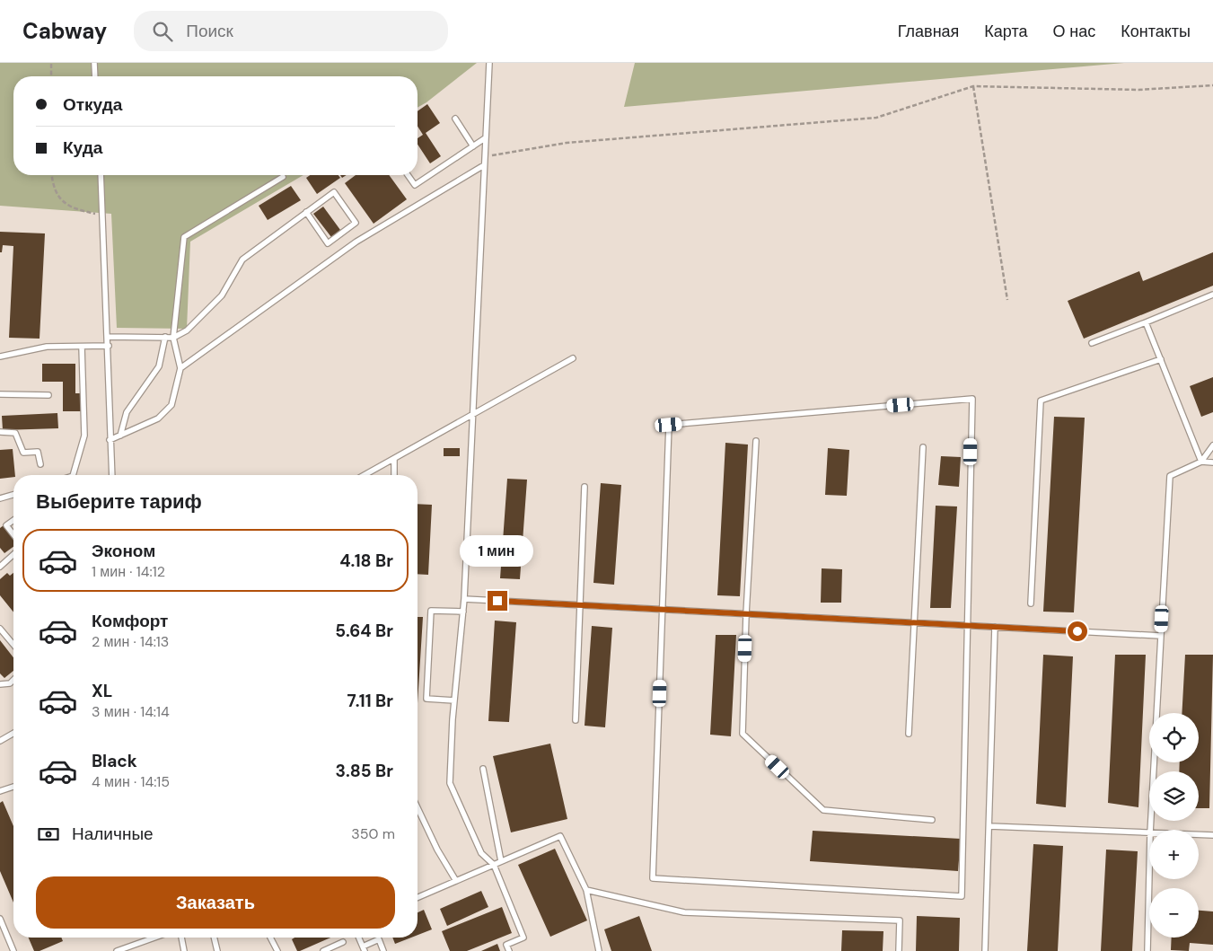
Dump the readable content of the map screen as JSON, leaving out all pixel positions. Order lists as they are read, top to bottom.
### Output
{
  "page": {
    "header": "Cabway",
    "search": "Поиск",
    "nav": [
      "Главная",
      "Карта",
      "О нас",
      "Контакты"
    ],
    "banner": ["Откуда", "Куда"],
    "heading": "Выберите тариф",
    "list": [
      {
        "name": "Эконом",
        "note": "1 мин · 14:12",
        "value": "4.18 Br"
      },
      {
        "name": "Комфорт",
        "note": "2 мин · 14:13",
        "value": "5.64 Br"
      },
      {
        "name": "XL",
        "note": "3 мин · 14:14",
        "value": "7.11 Br"
      },
      {
        "name": "Black",
        "note": "4 мин · 14:15",
        "value": "3.85 Br"
      }
    ],
    "bubble": "1 мин",
    "map_buttons": ["+", "−"],
    "pay": ["Наличные", "350 m"],
    "buttons": "Заказать"
  }
}
